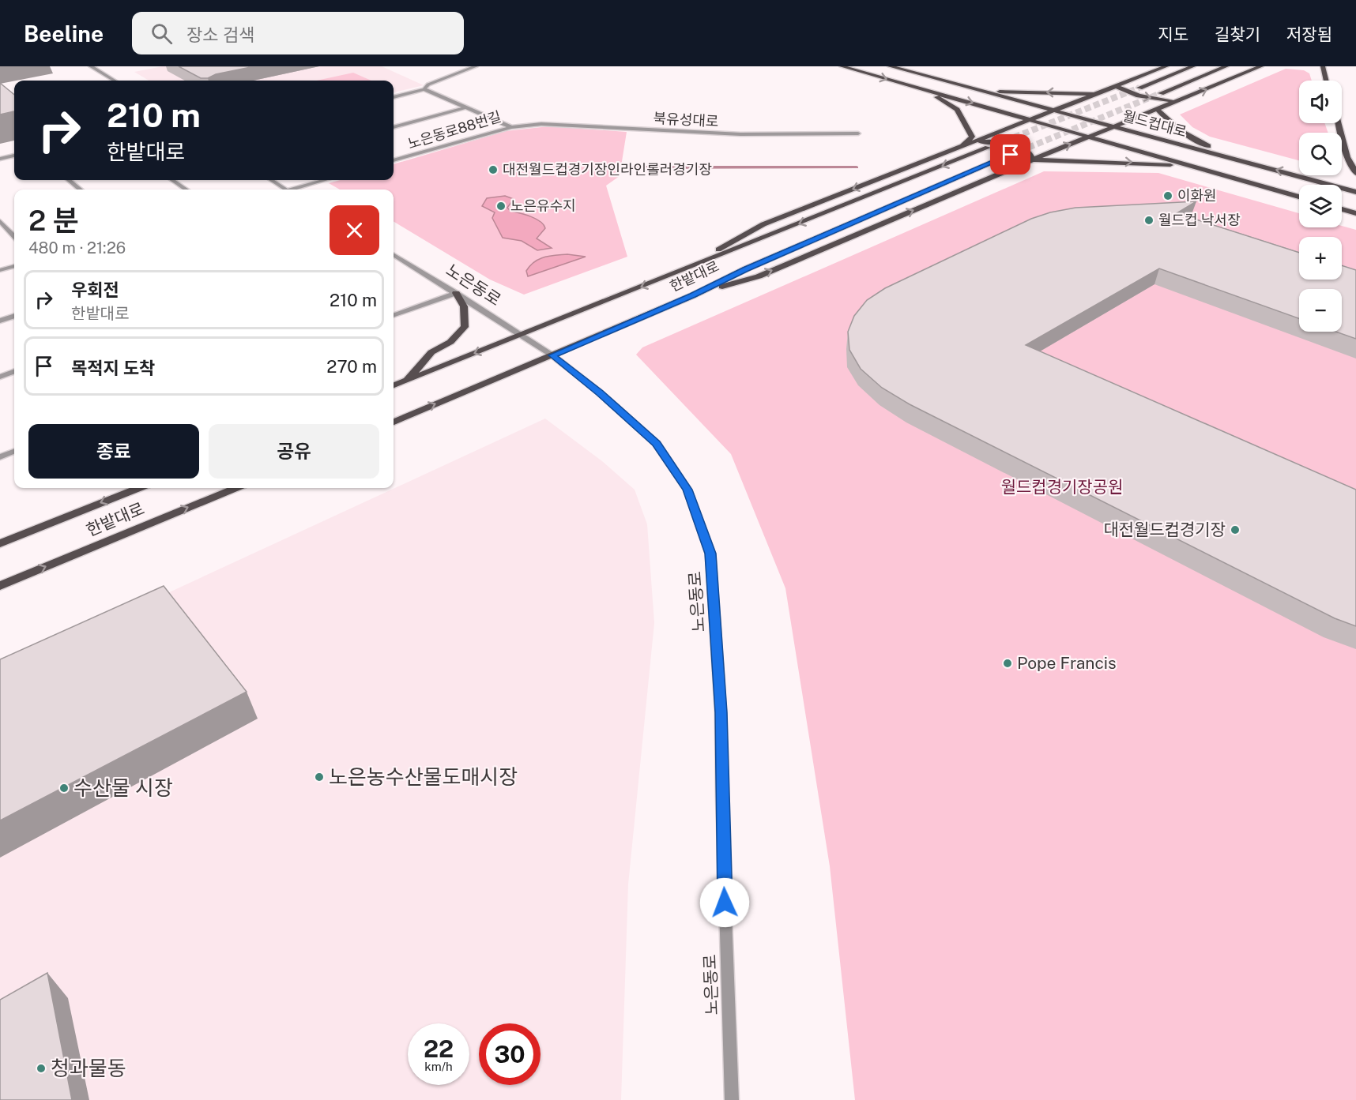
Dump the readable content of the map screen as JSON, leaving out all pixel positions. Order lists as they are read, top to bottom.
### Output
{
  "streets": {
    "main road": ["월드컵대로", "한밭대로"],
    "street": ["북유성대로", "노은동로88번길", "노은동로"]
  },
  "crossings": [
    ["북유성대로", "노은동로88번길"],
    ["한밭대로", "노은동로"]
  ],
  "parks": ["월드컵경기장공원"],
  "places": [
    "대전월드컵경기장인라인롤러경기장",
    "이화원",
    "노은유수지",
    "월드컵 낙서장",
    "대전월드컵경기장",
    "Pope Francis",
    "노은농수산물도매시장",
    "수산물 시장",
    "청과물동"
  ],
  "page": {
    "header": "Beeline",
    "search": "장소 검색",
    "nav": ["지도", "길찾기", "저장됨"],
    "map_buttons": ["+", "−"],
    "turn": ["210 m", "한밭대로"],
    "heading": ["2 분", "480 m · 21:26"],
    "list": [
      {
        "name": "우회전",
        "note": "한밭대로",
        "value": "210 m"
      },
      {
        "name": "목적지 도착",
        "value": "270 m"
      }
    ],
    "buttons": ["종료", "공유"],
    "speed": "22 km/h",
    "limit": "30"
  }
}
